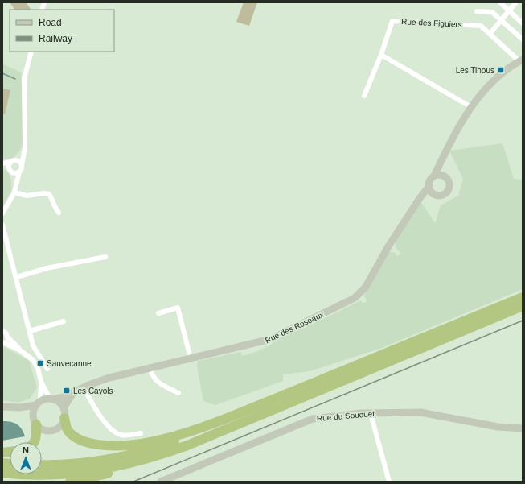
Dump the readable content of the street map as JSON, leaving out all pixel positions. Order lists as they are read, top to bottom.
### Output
{
  "streets": {
    "main road": ["Rue des Roseaux", "Rue du Souquet"],
    "street": ["Rue des Figuiers"]
  },
  "places": {
    "transit": ["Les Tihous", "Sauvecanne", "Les Cayols"]
  },
  "legend": ["Road", "Railway"],
  "north": "top"
}
